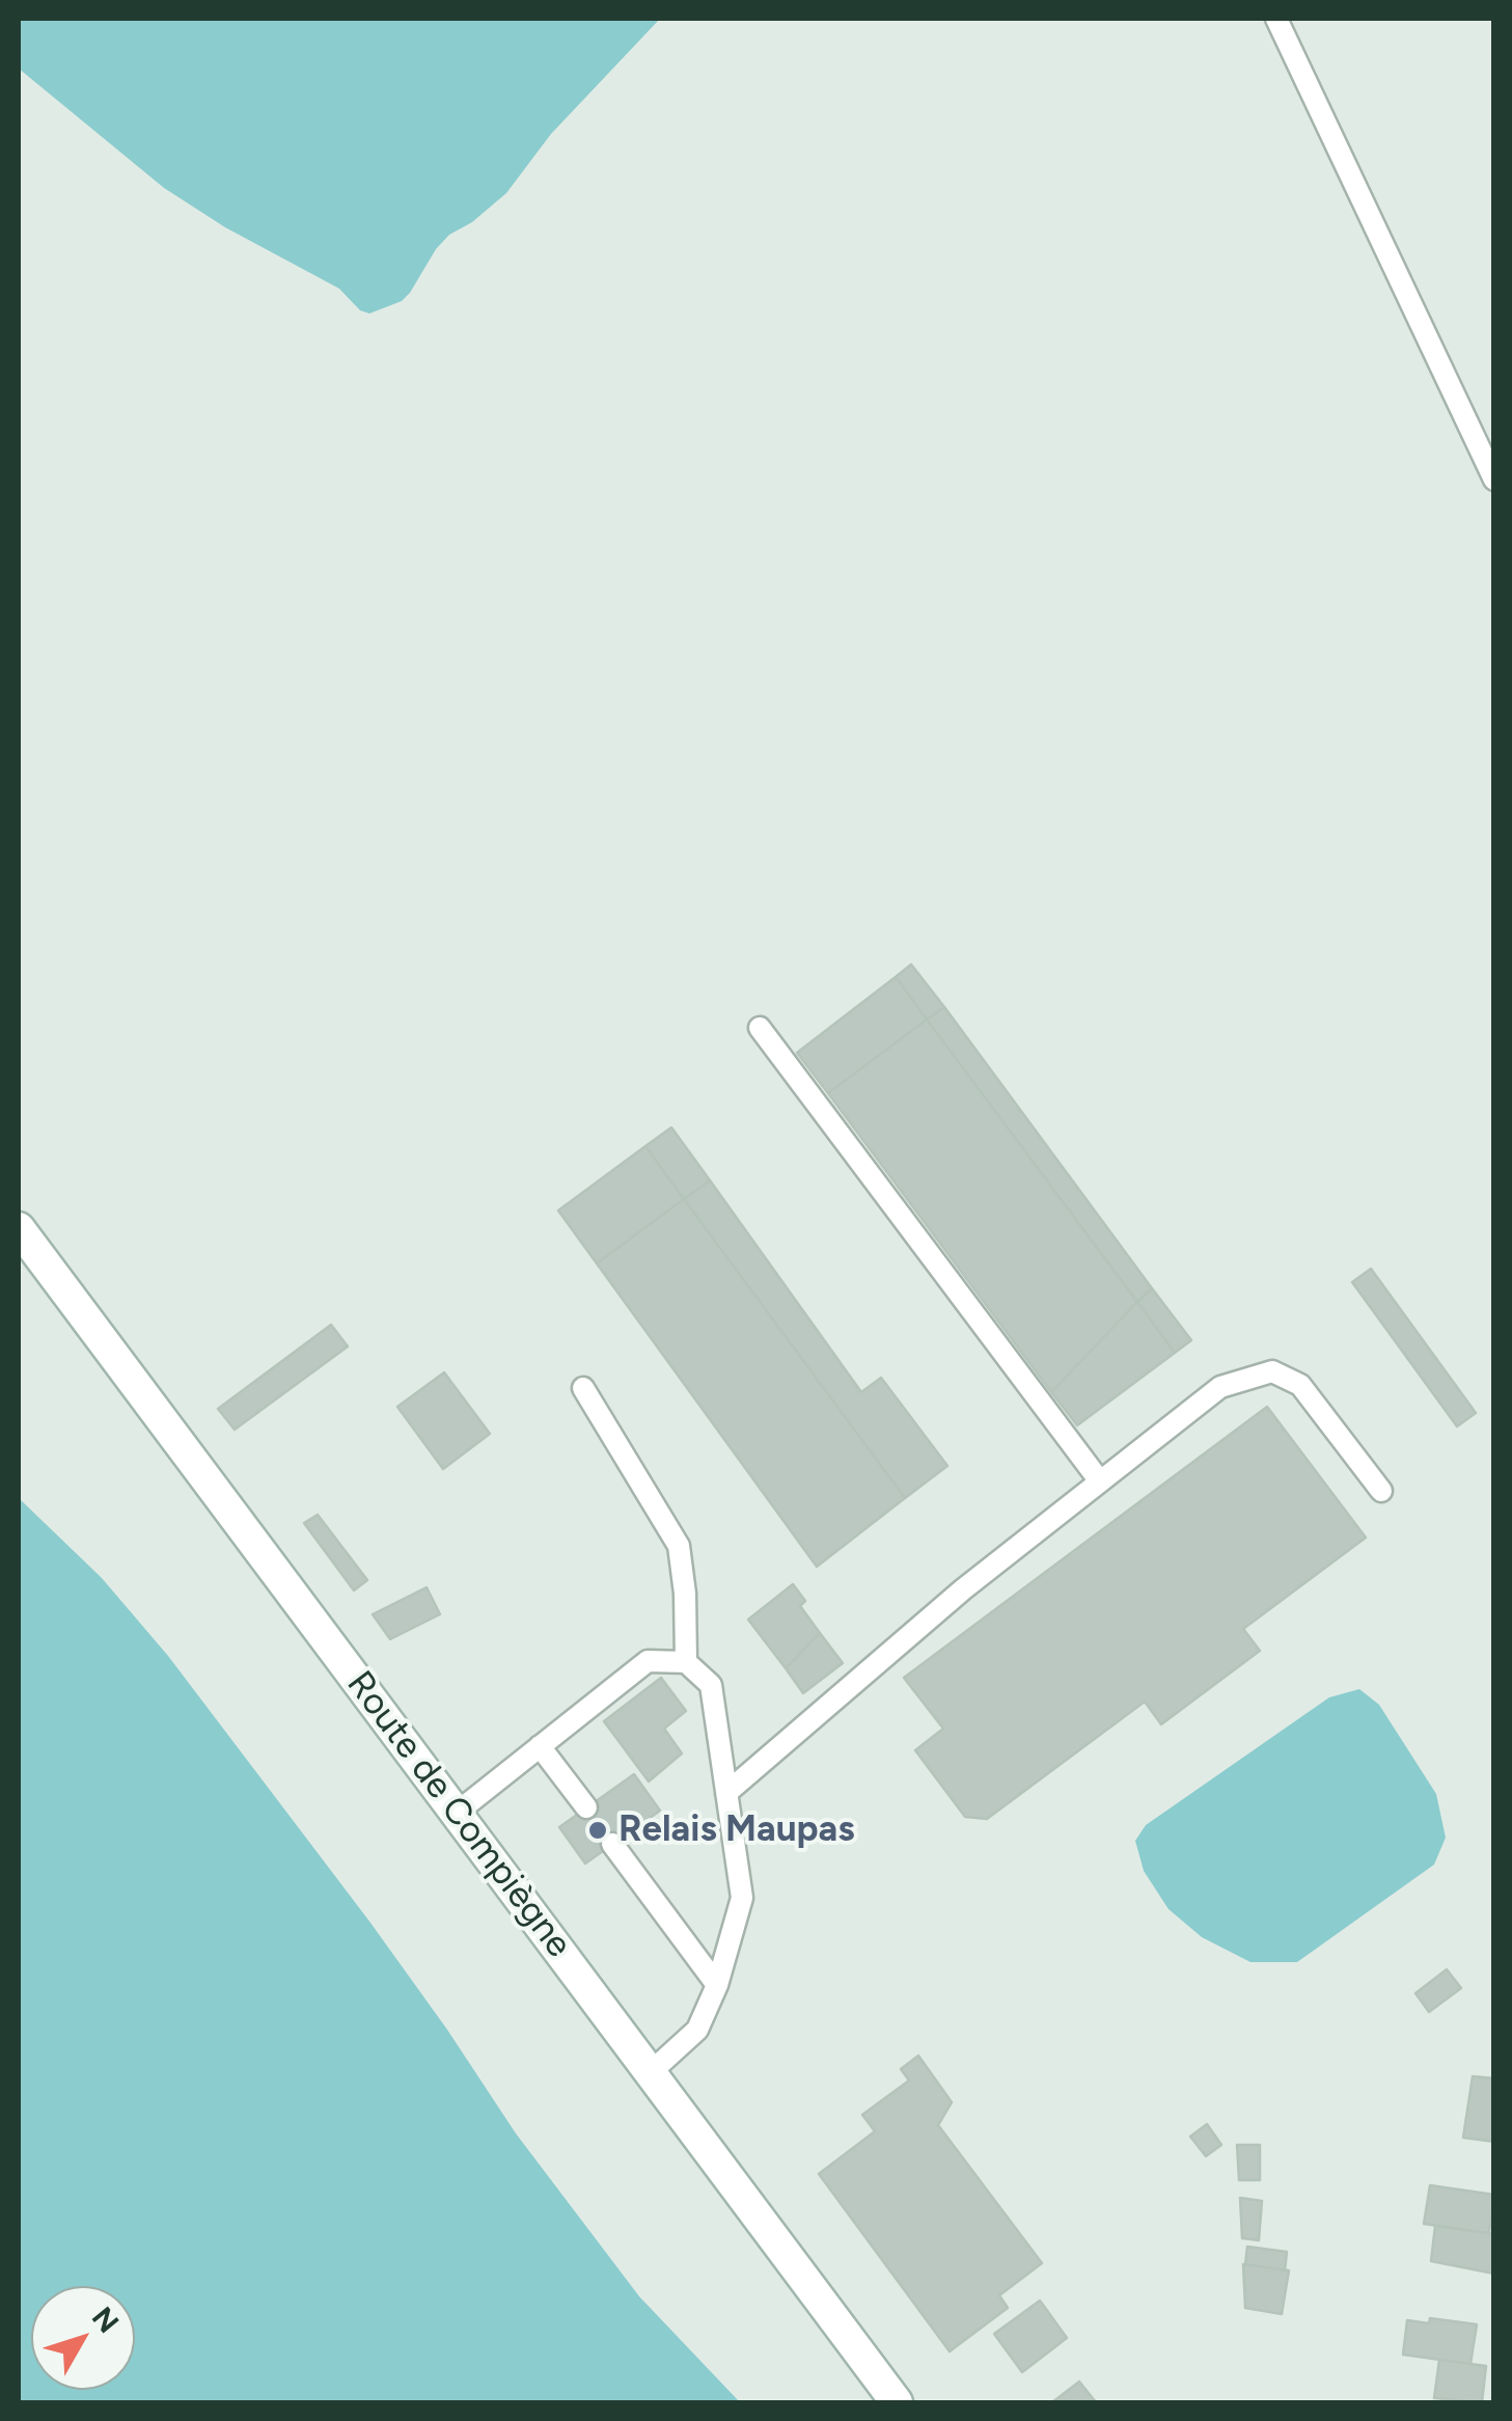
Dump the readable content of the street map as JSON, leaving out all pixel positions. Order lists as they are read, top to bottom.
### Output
{
  "streets": {
    "main road": ["Route de Compiègne"]
  },
  "places": ["Relais Maupas"],
  "north": "top right"
}
